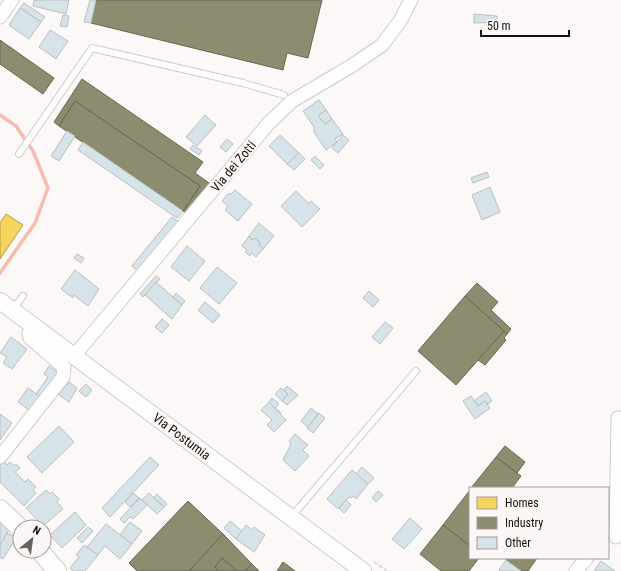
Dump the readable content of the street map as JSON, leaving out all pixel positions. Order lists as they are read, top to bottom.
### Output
{
  "streets": {
    "street": ["Via dei Zotti", "Via Postumia"]
  },
  "crossings": [
    ["Via dei Zotti", "Via Postumia"]
  ],
  "legend": ["Homes", "Industry", "Other"],
  "scale_bar": "50 m",
  "north": "top right"
}
